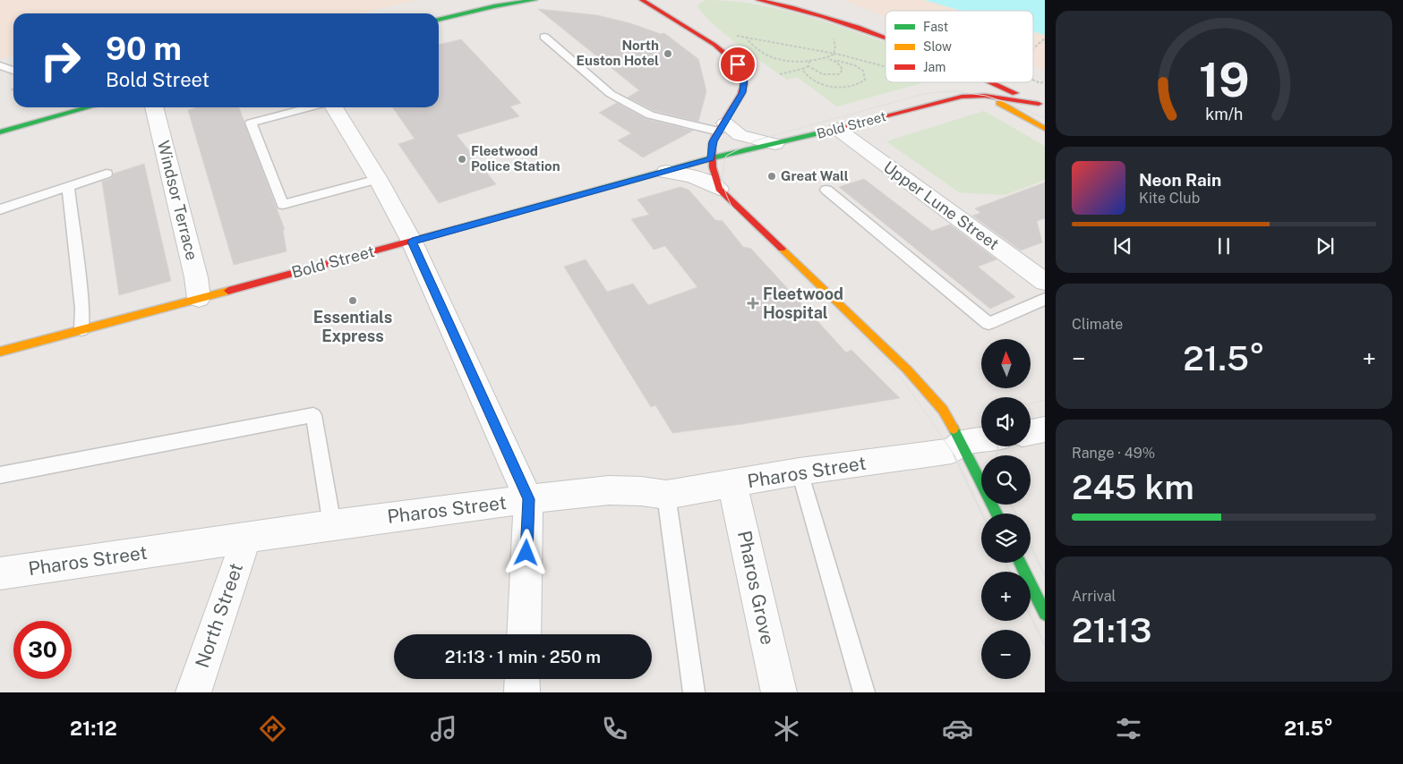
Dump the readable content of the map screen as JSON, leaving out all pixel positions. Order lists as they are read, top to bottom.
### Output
{
  "streets": {
    "street": [
      "Bold Street",
      "Windsor Terrace",
      "Upper Lune Street",
      "Pharos Street",
      "Pharos Grove",
      "North Street"
    ]
  },
  "crossings": [
    ["Bold Street", "Windsor Terrace"],
    ["Bold Street", "Upper Lune Street"],
    ["Pharos Street", "Pharos Grove"],
    ["Pharos Street", "North Street"]
  ],
  "places": {
    "other": [
      "North Euston Hotel",
      "Fleetwood Police Station",
      "Great Wall",
      "Essentials Express"
    ],
    "health": ["Fleetwood Hospital"]
  },
  "legend": ["Fast", "Slow", "Jam"],
  "north": "top",
  "page": {
    "turn": ["90 m", "Bold Street"],
    "song": ["Neon Rain", "Kite Club"],
    "tile": [
      "Climate",
      ["Range · 49%", "245 km"],
      ["Arrival", "21:13"]
    ],
    "map_buttons": ["+", "−"],
    "heat": ["−", "21.5°", "+"],
    "limit": "30",
    "trip": "21:13 · 1 min · 250 m",
    "tabs": ["21:12", "21.5°"],
    "gauge": ["19", "km/h"]
  }
}
